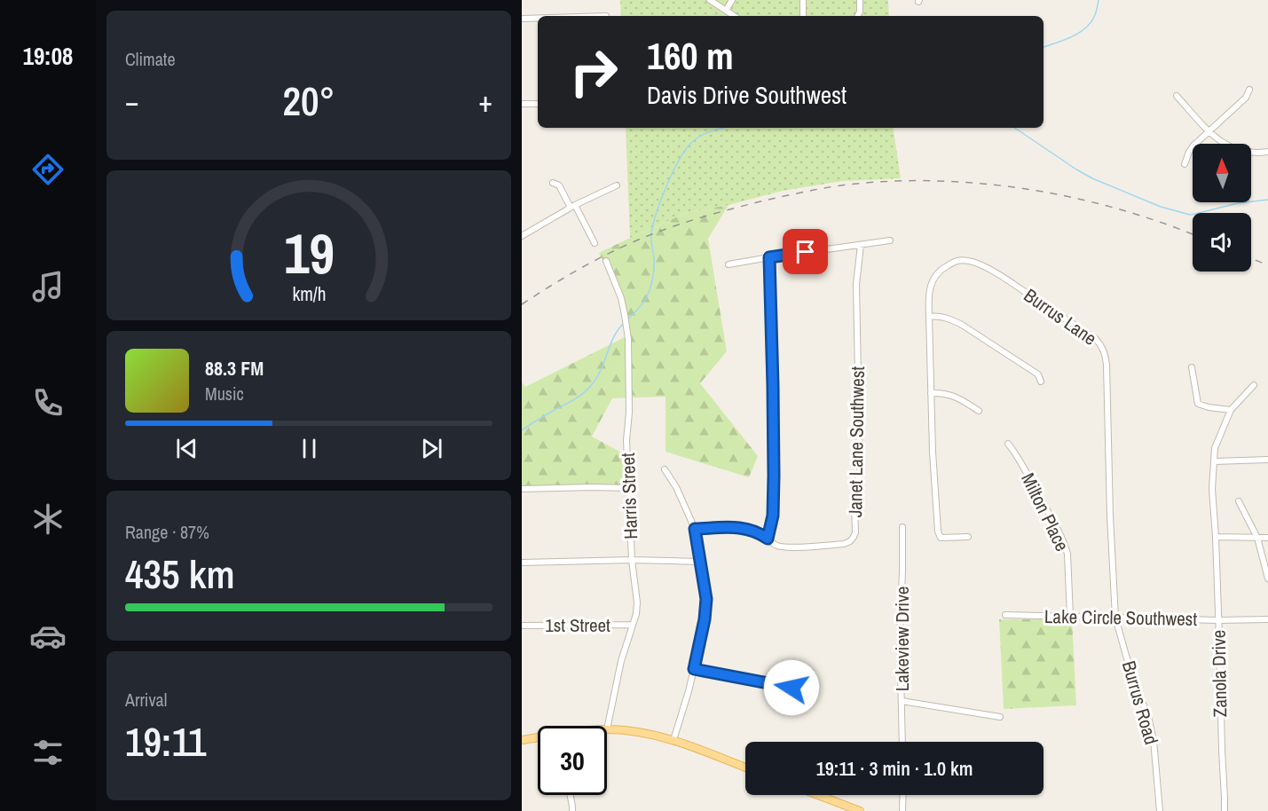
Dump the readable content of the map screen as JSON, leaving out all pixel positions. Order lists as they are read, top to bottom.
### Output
{
  "streets": {
    "street": [
      "Burrus Lane",
      "Janet Lane Southwest",
      "Harris Street",
      "Milton Place",
      "Lake Circle Southwest",
      "1st Street",
      "Lakeview Drive",
      "Zanola Drive",
      "Burrus Road"
    ]
  },
  "crossings": [
    ["Burrus Lane", "Lake Circle Southwest"],
    ["Burrus Lane", "Burrus Road"],
    ["Harris Street", "1st Street"],
    ["Milton Place", "Lake Circle Southwest"],
    ["Lake Circle Southwest", "Zanola Drive"],
    ["Lake Circle Southwest", "Burrus Road"]
  ],
  "north": "top",
  "page": {
    "tabs": "19:08",
    "tile": [
      "Climate",
      ["Range · 87%", "435 km"],
      ["Arrival", "19:11"]
    ],
    "turn": ["160 m", "Davis Drive Southwest"],
    "heat": ["−", "20°", "+"],
    "song": ["88.3 FM", "Music"],
    "limit": "30",
    "trip": "19:11 · 3 min · 1.0 km",
    "gauge": ["19", "km/h"]
  }
}
